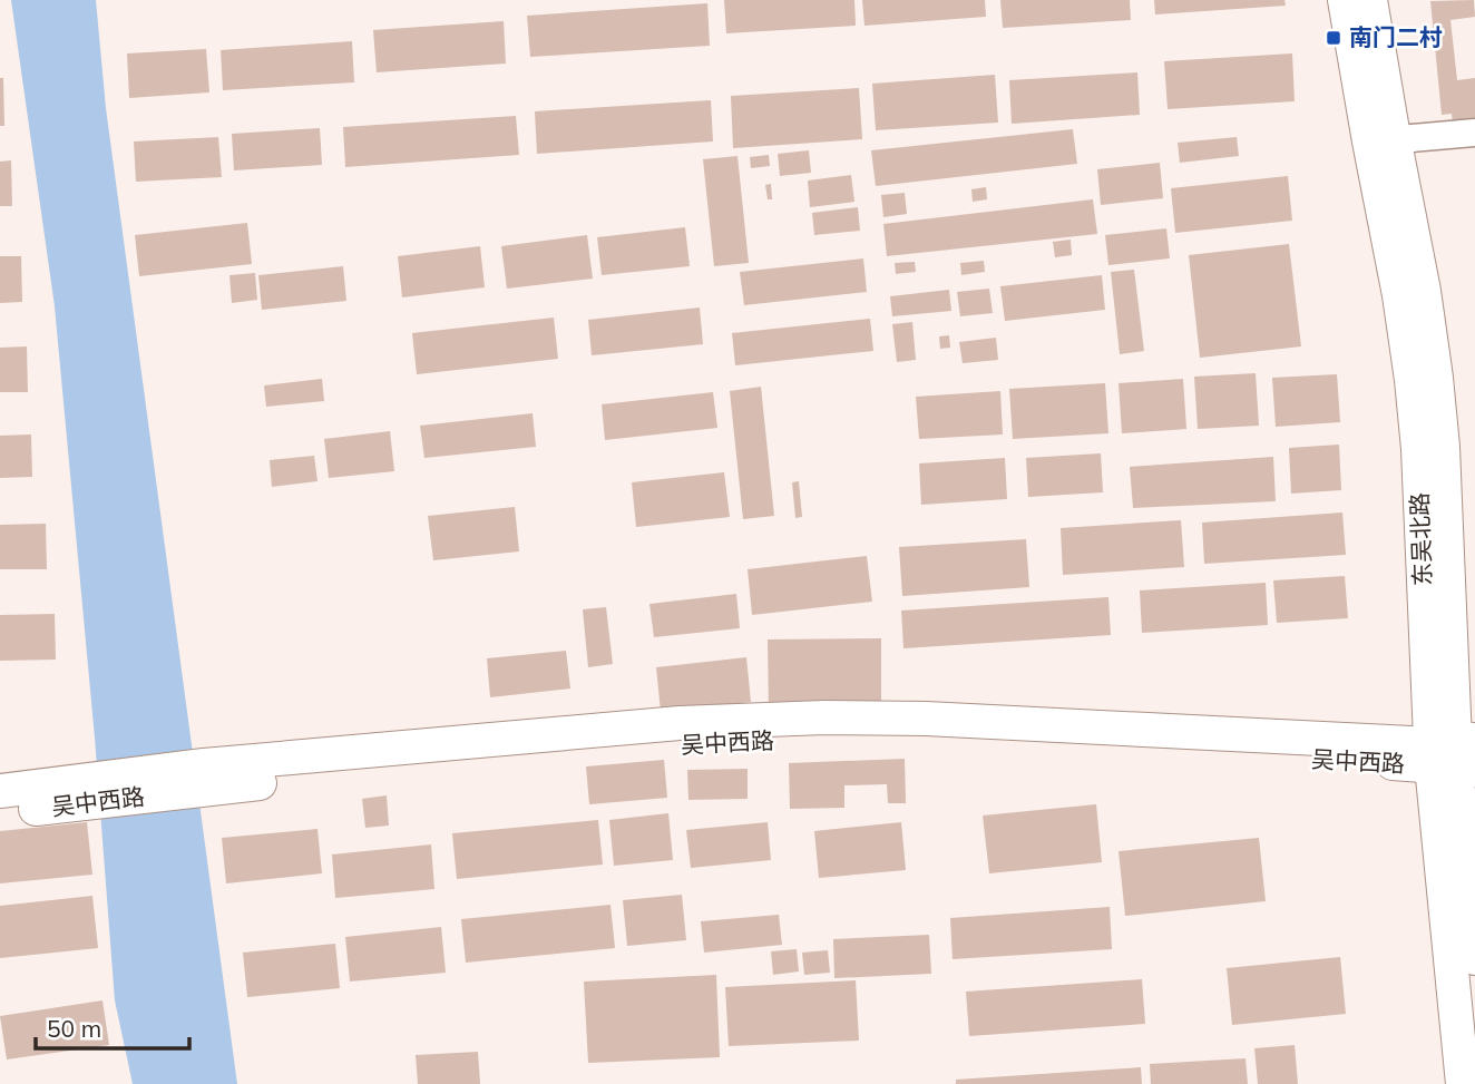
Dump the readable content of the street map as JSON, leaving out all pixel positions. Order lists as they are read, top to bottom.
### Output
{
  "streets": {
    "main road": ["东吴北路", "吴中西路"]
  },
  "crossings": [
    ["东吴北路", "吴中西路"]
  ],
  "places": {
    "transit": ["南门二村"]
  },
  "scale_bar": "50 m"
}
